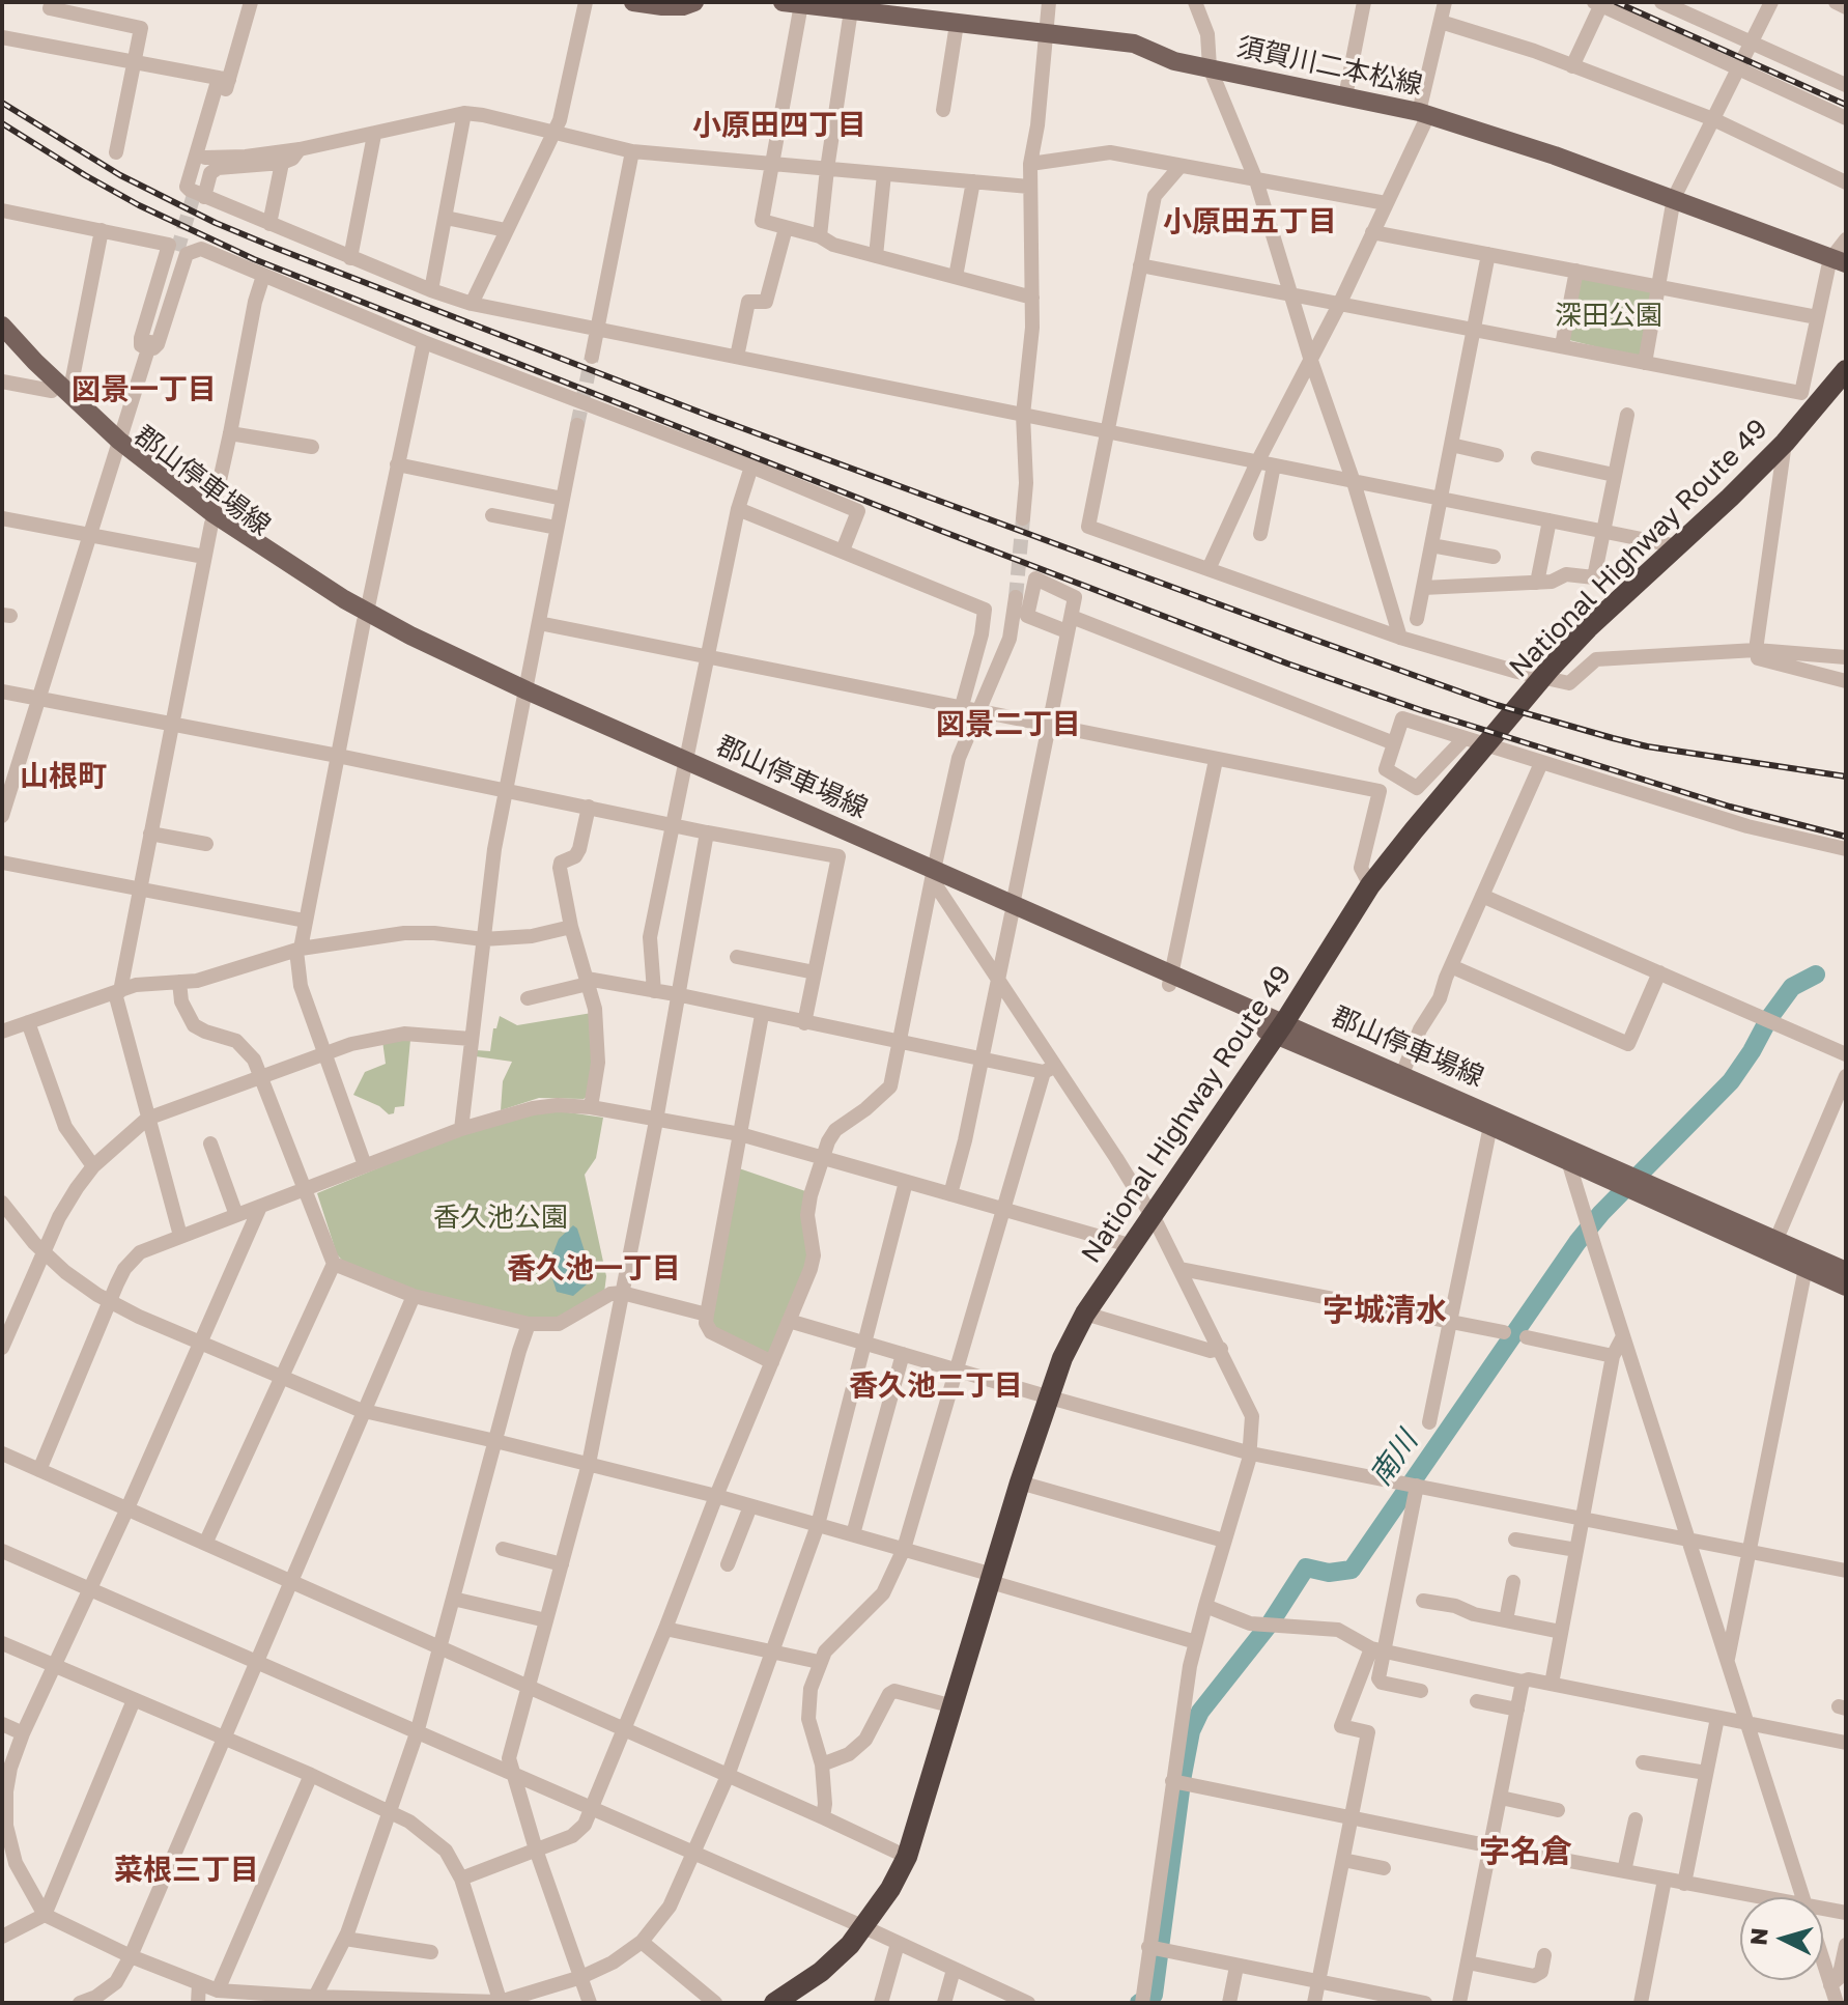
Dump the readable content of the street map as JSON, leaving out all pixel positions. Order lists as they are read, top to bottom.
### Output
{
  "streets": {
    "highway": ["National Highway Route 49"],
    "main road": ["須賀川二本松線", "郡山停車場線"]
  },
  "crossings": [
    ["郡山停車場線", "National Highway Route 49"]
  ],
  "districts": [
    "小原田四丁目",
    "小原田五丁目",
    "図景一丁目",
    "図景二丁目",
    "山根町",
    "香久池一丁目",
    "字城清水",
    "香久池二丁目",
    "字名倉",
    "菜根三丁目"
  ],
  "water": ["南川"],
  "parks": ["深田公園", "香久池公園"],
  "north": "left"
}
